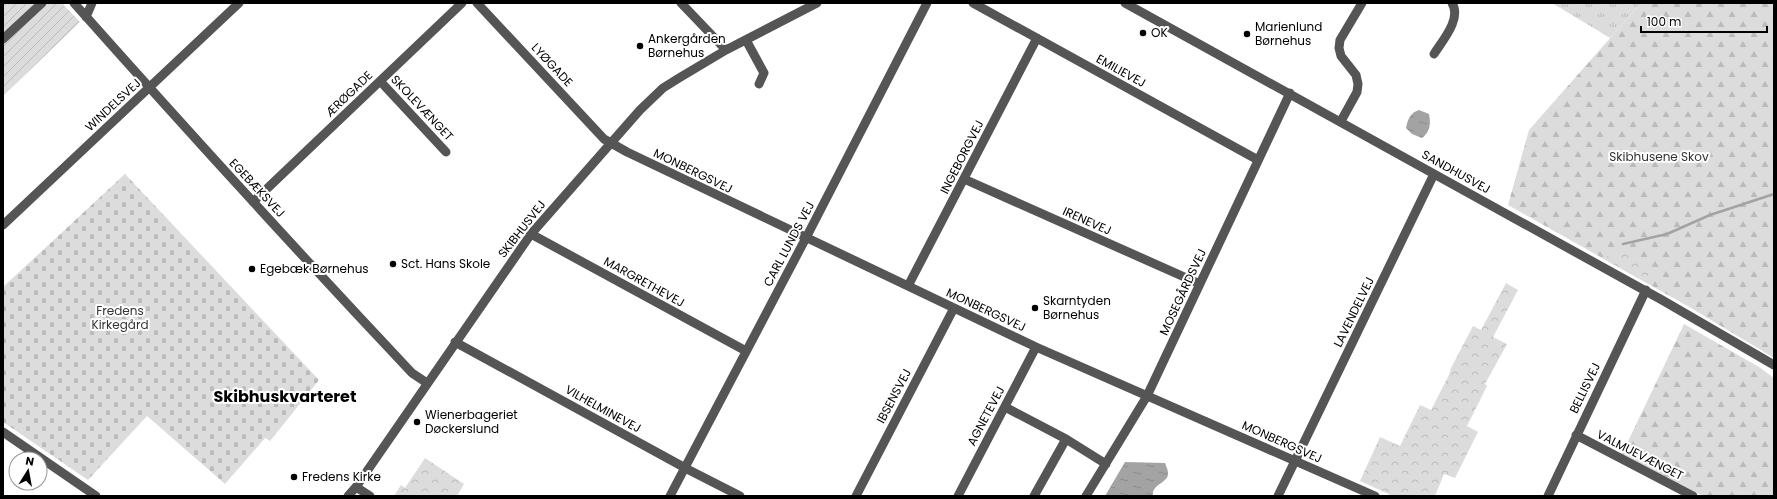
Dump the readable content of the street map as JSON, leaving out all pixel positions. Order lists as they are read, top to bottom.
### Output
{
  "streets": {
    "street": [
      "LYØGADE",
      "EMILIEVEJ",
      "ÆRØGADE",
      "WINDELSVEJ",
      "SKOLEVÆNGET",
      "INGEBORGVEJ",
      "MONBERGSVEJ",
      "SANDHUSVEJ",
      "EGEBÆKSVEJ",
      "IRENEVEJ",
      "SKIBHUSVEJ",
      "CARL LUNDS VEJ",
      "MARGRETHEVEJ",
      "MOSEGÅRDSVEJ",
      "LAVENDELVEJ",
      "BELLISVEJ",
      "IBSENSVEJ",
      "VILHELMINEVEJ",
      "AGNETEVEJ",
      "VALMUEVÆNGET"
    ]
  },
  "crossings": [
    ["LYØGADE", "MONBERGSVEJ"],
    ["LYØGADE", "SKIBHUSVEJ"],
    ["EMILIEVEJ", "INGEBORGVEJ"],
    ["EMILIEVEJ", "MOSEGÅRDSVEJ"],
    ["ÆRØGADE", "SKOLEVÆNGET"],
    ["ÆRØGADE", "EGEBÆKSVEJ"],
    ["WINDELSVEJ", "EGEBÆKSVEJ"],
    ["INGEBORGVEJ", "MONBERGSVEJ"],
    ["INGEBORGVEJ", "IRENEVEJ"],
    ["MONBERGSVEJ", "SKIBHUSVEJ"],
    ["MONBERGSVEJ", "CARL LUNDS VEJ"],
    ["MONBERGSVEJ", "MOSEGÅRDSVEJ"],
    ["MONBERGSVEJ", "LAVENDELVEJ"],
    ["MONBERGSVEJ", "IBSENSVEJ"],
    ["MONBERGSVEJ", "AGNETEVEJ"],
    ["SANDHUSVEJ", "MOSEGÅRDSVEJ"],
    ["SANDHUSVEJ", "LAVENDELVEJ"],
    ["SANDHUSVEJ", "BELLISVEJ"],
    ["EGEBÆKSVEJ", "SKIBHUSVEJ"],
    ["IRENEVEJ", "MOSEGÅRDSVEJ"],
    ["SKIBHUSVEJ", "MARGRETHEVEJ"],
    ["SKIBHUSVEJ", "VILHELMINEVEJ"],
    ["CARL LUNDS VEJ", "MARGRETHEVEJ"],
    ["CARL LUNDS VEJ", "VILHELMINEVEJ"],
    ["BELLISVEJ", "VALMUEVÆNGET"]
  ],
  "districts": ["Skibhuskvarteret"],
  "parks": ["Skibhusene Skov", "Fredens Kirkegård"],
  "places": [
    "OK",
    "Marienlund Børnehus",
    "Ankergården Børnehus",
    "Sct. Hans Skole",
    "Egebæk Børnehus",
    "Skarntyden Børnehus",
    "Wienerbageriet Døckerslund",
    "Fredens Kirke"
  ],
  "scale_bar": "100 m",
  "north": "top"
}
